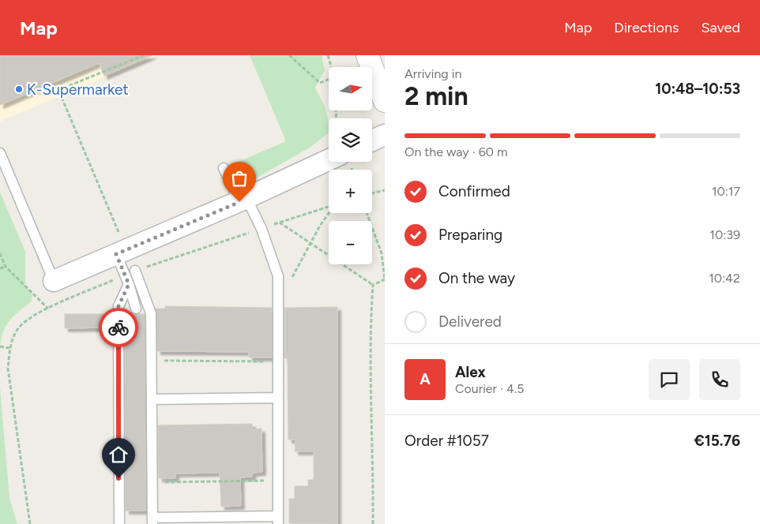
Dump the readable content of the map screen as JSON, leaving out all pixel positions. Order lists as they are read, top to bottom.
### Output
{
  "places": ["K-Supermarket"],
  "north": "right",
  "page": {
    "header": "Map",
    "nav": ["Map", "Directions", "Saved"],
    "heading": ["2 min", "Arriving in", "10:48–10:53"],
    "panel": [
      "Alex",
      "Courier · 4.5",
      "Order #1057",
      "€15.76"
    ],
    "map_buttons": ["+", "−"],
    "bar": "On the way · 60 m",
    "list": [
      ["Confirmed", "10:17"],
      ["Preparing", "10:39"],
      ["On the way", "10:42"],
      "Delivered"
    ],
    "round": "A"
  }
}
